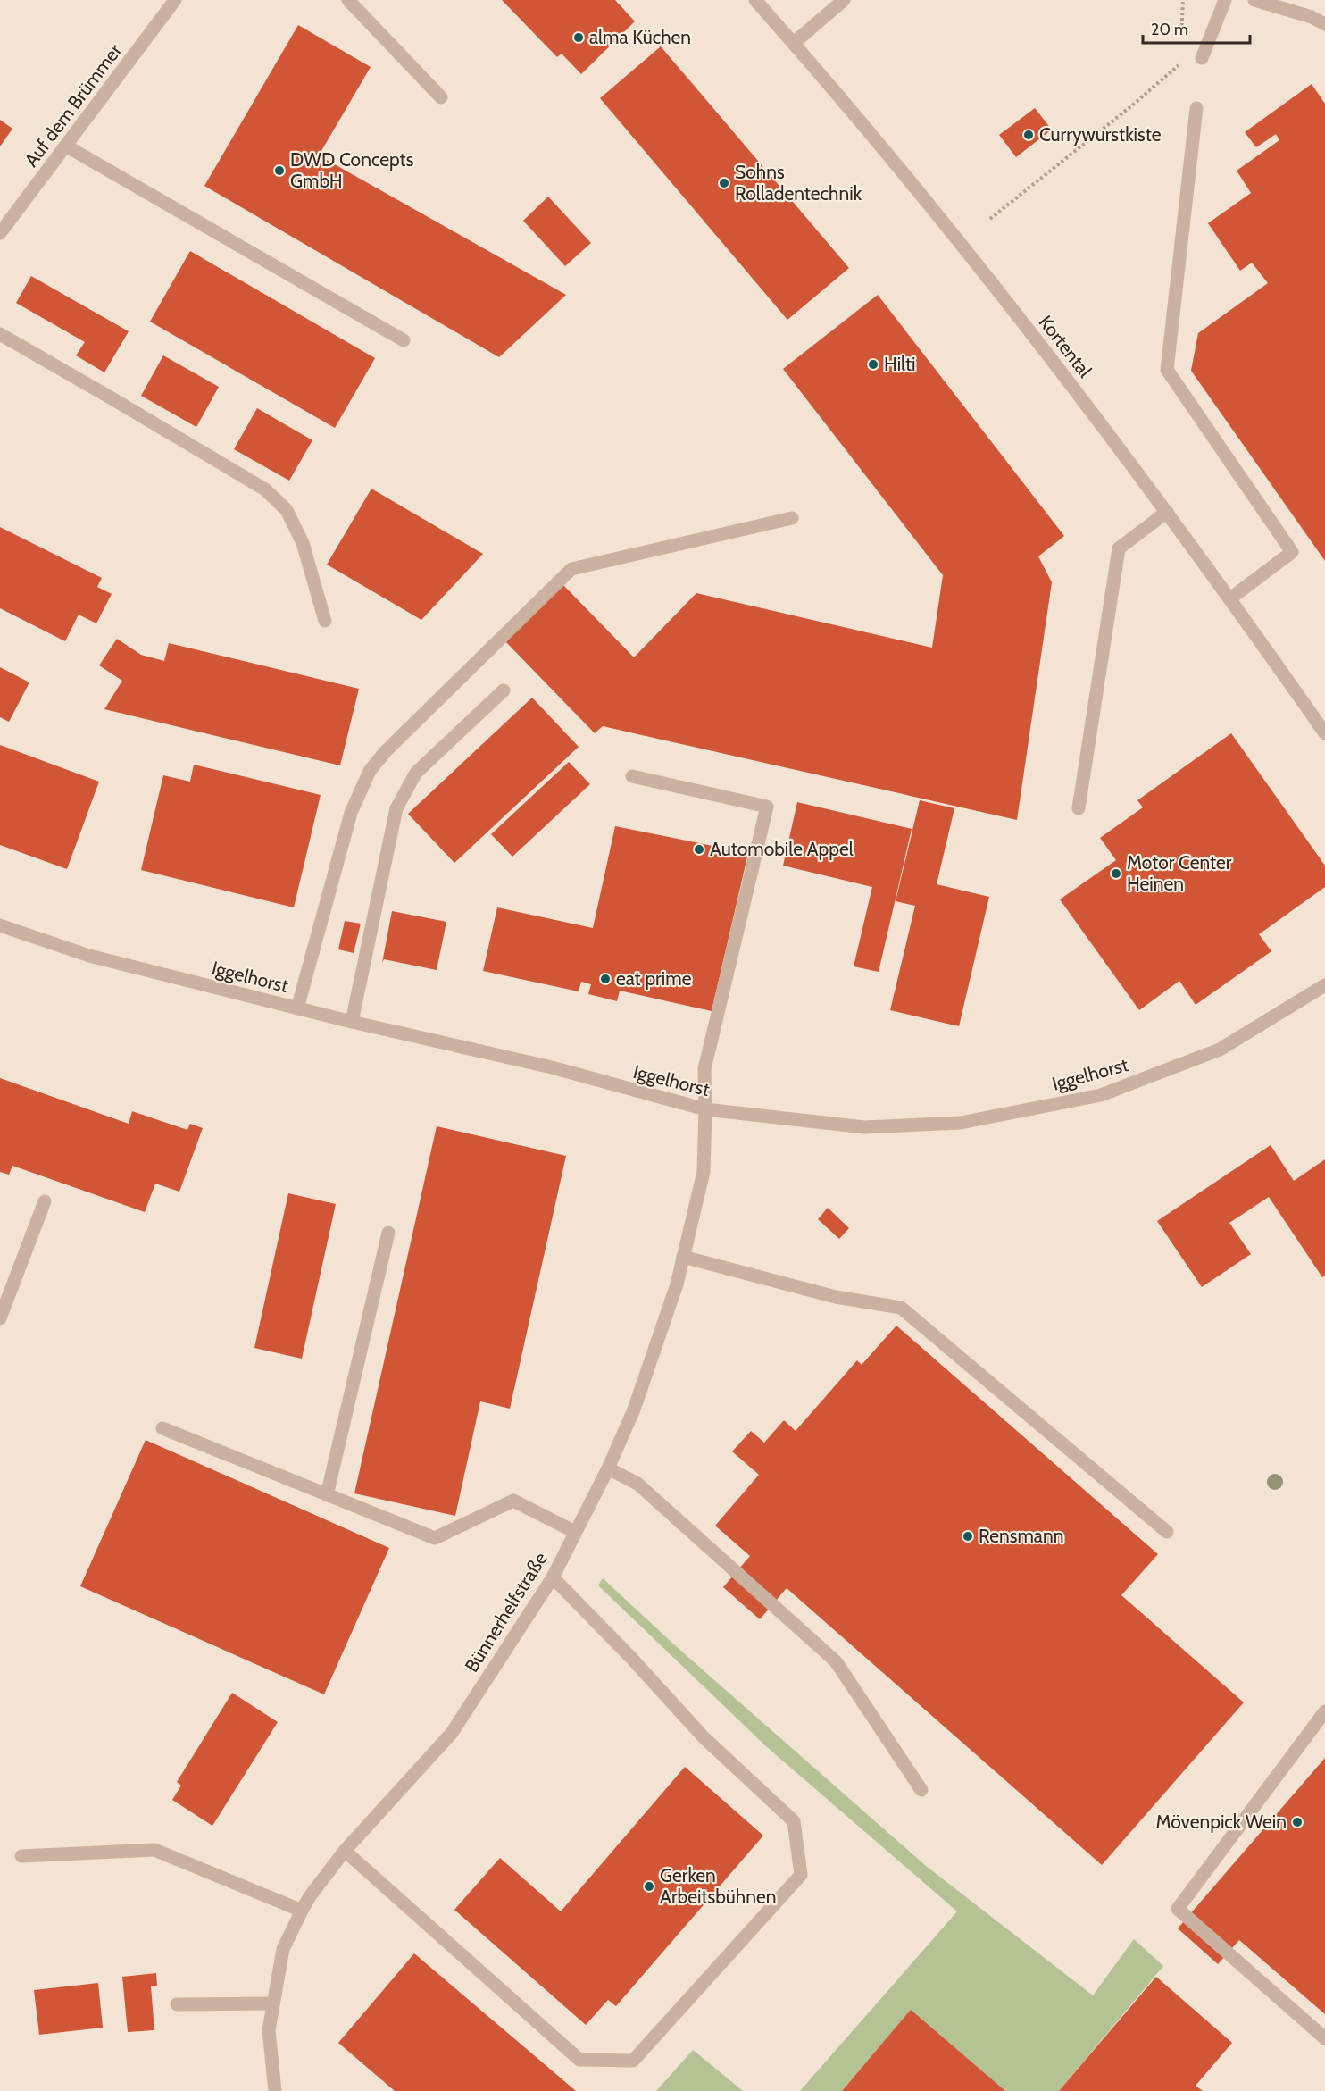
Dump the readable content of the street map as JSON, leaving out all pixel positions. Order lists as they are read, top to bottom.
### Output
{
  "streets": {
    "street": [
      "Auf dem Brümmer",
      "Kortental",
      "Iggelhorst",
      "Bünnerhelfstraße"
    ]
  },
  "crossings": [
    ["Iggelhorst", "Bünnerhelfstraße"]
  ],
  "places": [
    "alma Küchen",
    "Currywurstkiste",
    "DWD Concepts GmbH",
    "Sohns Rolladentechnik",
    "Hilti",
    "Automobile Appel",
    "Motor Center Heinen",
    "eat prime",
    "Rensmann",
    "Mövenpick Wein",
    "Gerken Arbeitsbühnen"
  ],
  "scale_bar": "20 m"
}
